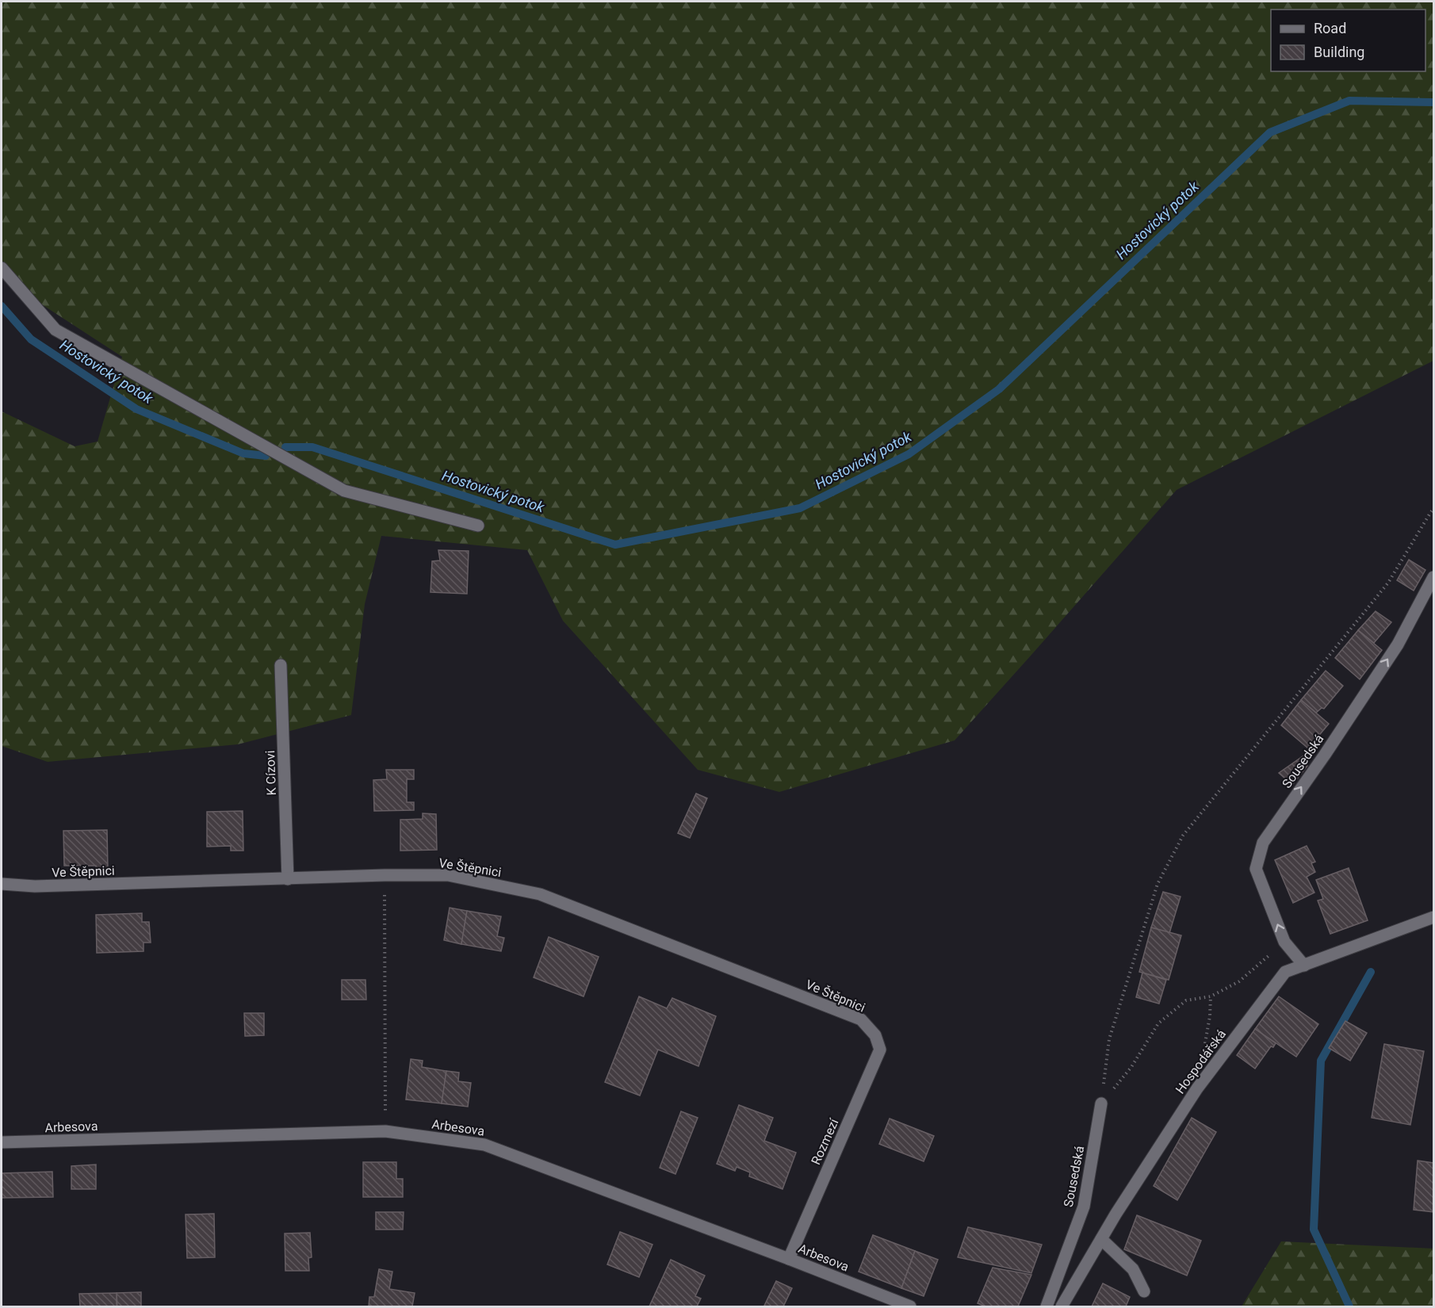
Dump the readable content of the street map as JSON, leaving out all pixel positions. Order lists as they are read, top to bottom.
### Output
{
  "streets": {
    "street": [
      "Sousedská",
      "K Cízovi",
      "Ve Štěpnici",
      "Hospodářská",
      "Arbesova",
      "Rozmezí"
    ]
  },
  "crossings": [
    ["Sousedská", "Hospodářská"],
    ["K Cízovi", "Ve Štěpnici"],
    ["Ve Štěpnici", "Rozmezí"],
    ["Arbesova", "Rozmezí"]
  ],
  "one_way": ["Sousedská"],
  "water": ["Hostovický potok"],
  "legend": ["Road", "Building"]
}
